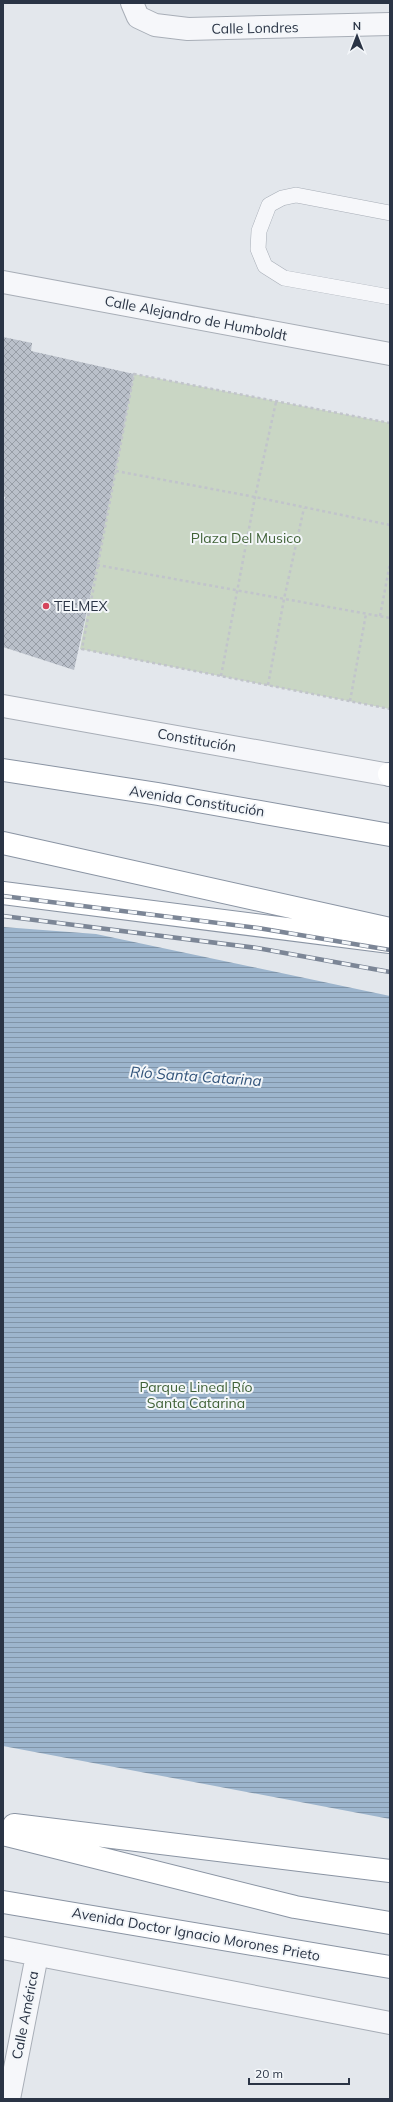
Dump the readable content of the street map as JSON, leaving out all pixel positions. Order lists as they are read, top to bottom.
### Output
{
  "streets": {
    "highway": ["Avenida Constitución", "Avenida Doctor Ignacio Morones Prieto"],
    "street": [
      "Calle Londres",
      "Calle Alejandro de Humboldt",
      "Constitución",
      "Calle América"
    ]
  },
  "water": ["Río Santa Catarina"],
  "parks": ["Plaza Del Musico", "Parque Lineal Río Santa Catarina"],
  "places": ["TELMEX"],
  "scale_bar": "20 m",
  "north": "top"
}
